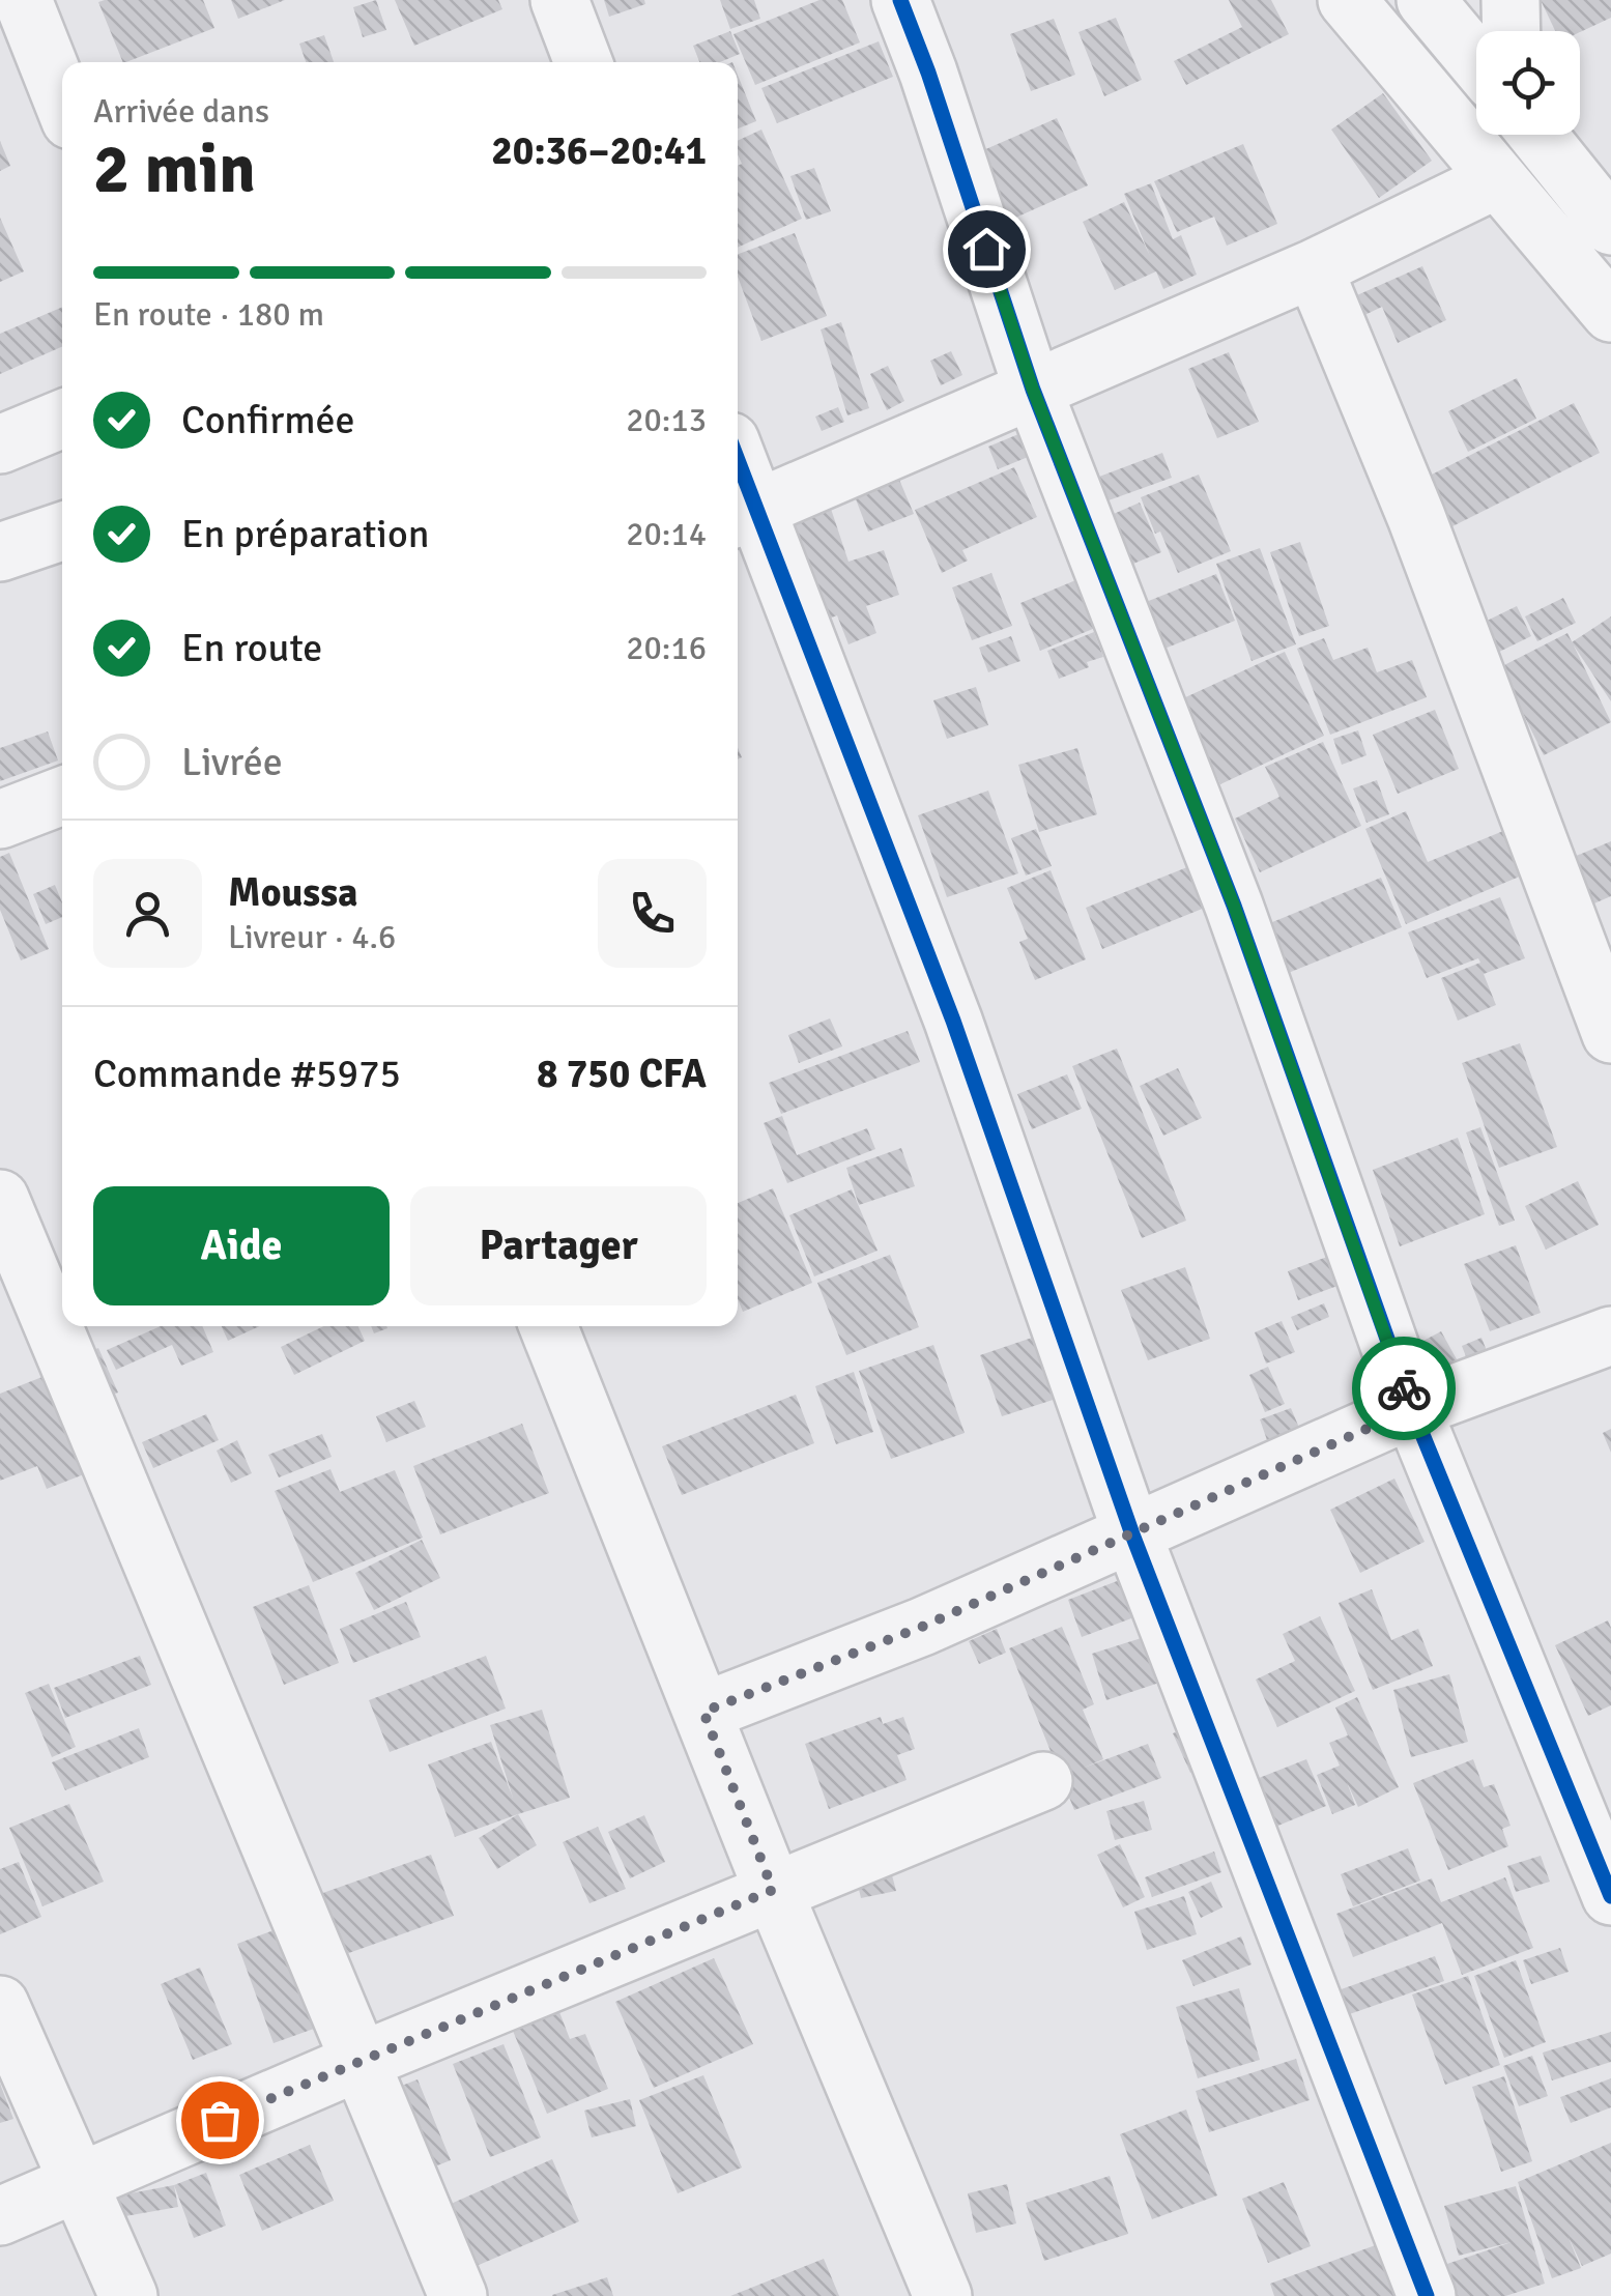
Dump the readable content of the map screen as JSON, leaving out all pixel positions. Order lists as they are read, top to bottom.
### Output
{
  "page": {
    "heading": ["2 min", "Arrivée dans", "20:36–20:41"],
    "panel": [
      "Moussa",
      "Livreur · 4.6",
      "Commande #5975",
      "8 750 CFA"
    ],
    "bar": "En route · 180 m",
    "list": [
      ["Confirmée", "20:13"],
      ["En préparation", "20:14"],
      ["En route", "20:16"],
      "Livrée"
    ],
    "buttons": ["Aide", "Partager"]
  }
}
